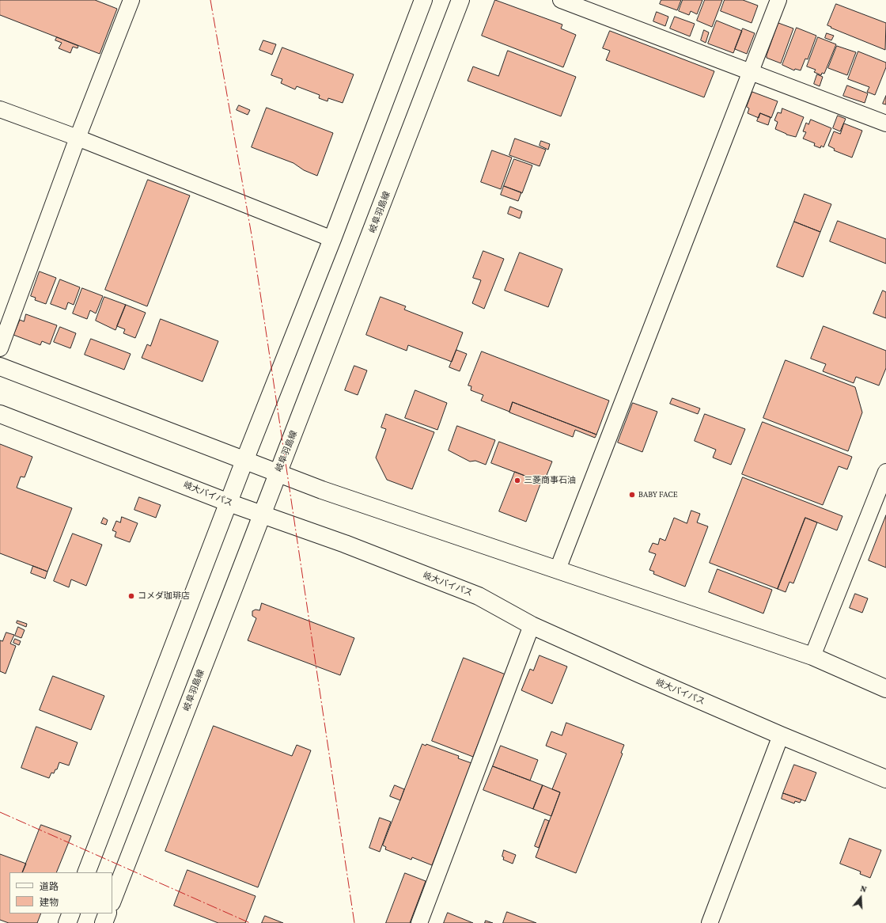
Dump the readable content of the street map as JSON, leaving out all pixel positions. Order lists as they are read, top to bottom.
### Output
{
  "streets": {
    "main road": ["岐阜羽島線", "岐大バイパス"]
  },
  "crossings": [
    ["岐阜羽島線", "岐大バイパス"]
  ],
  "places": ["三菱商事石油", "BABY FACE", "コメダ珈琲店"],
  "legend": ["道路", "建物"],
  "north": "top"
}
